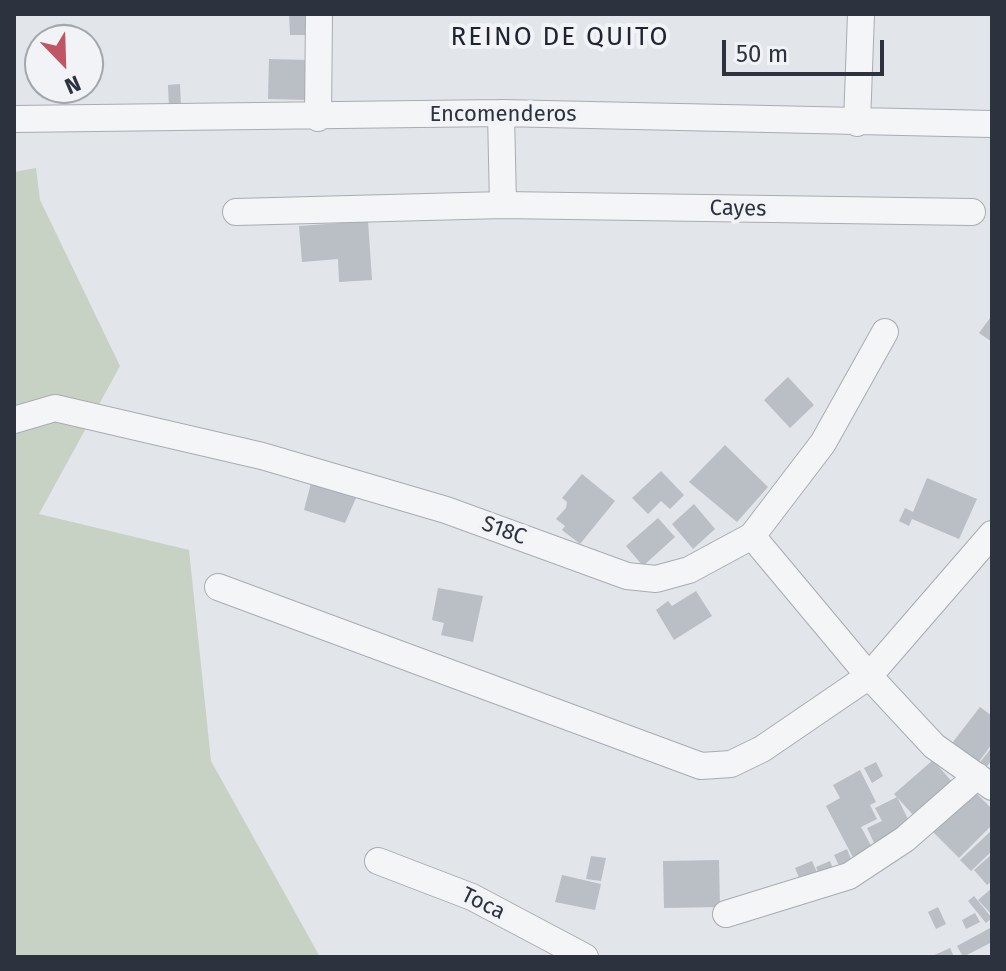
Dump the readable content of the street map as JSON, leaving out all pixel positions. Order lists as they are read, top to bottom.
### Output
{
  "streets": {
    "street": [
      "Encomenderos",
      "Cayes",
      "S18C",
      "Toca"
    ]
  },
  "districts": ["REINO DE QUITO"],
  "scale_bar": "50 m",
  "north": "bottom right"
}
